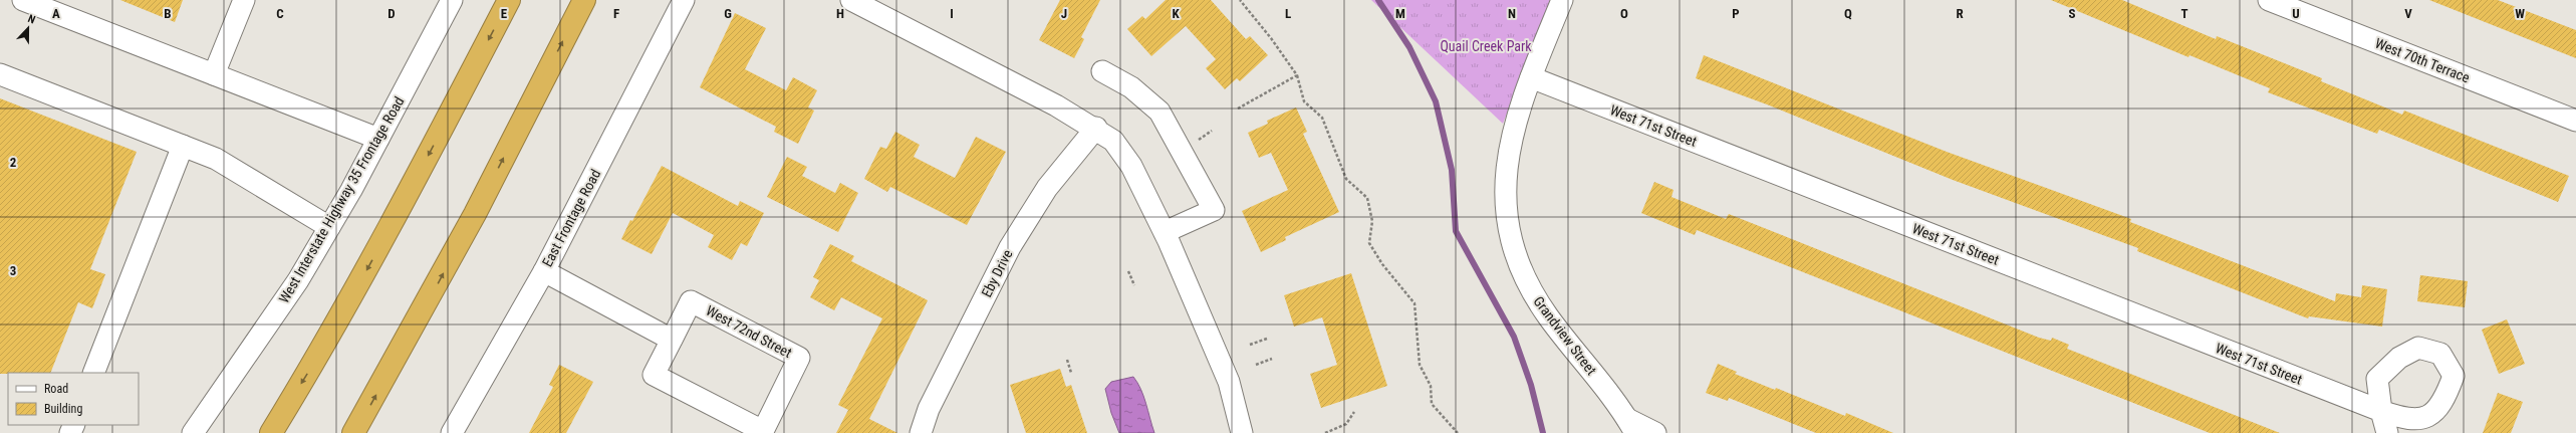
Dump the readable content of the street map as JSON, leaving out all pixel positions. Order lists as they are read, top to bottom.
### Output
{
  "streets": {
    "street": [
      "West 70th Terrace",
      "West 71st Street",
      "West Interstate Highway 35 Frontage Road",
      "East Frontage Road",
      "Eby Drive",
      "West 72nd Street",
      "Grandview Street"
    ]
  },
  "crossings": [
    ["West 71st Street", "Grandview Street"]
  ],
  "parks": ["Quail Creek Park"],
  "legend": ["Road", "Building"],
  "north": "top",
  "grid": {
    "columns": [
      "A",
      "B",
      "C",
      "D",
      "E",
      "F",
      "G",
      "H",
      "I",
      "J",
      "K",
      "L",
      "M",
      "N",
      "O",
      "P",
      "Q",
      "R",
      "S",
      "T",
      "U",
      "V",
      "W"
    ],
    "rows": ["2", "3"]
  }
}
